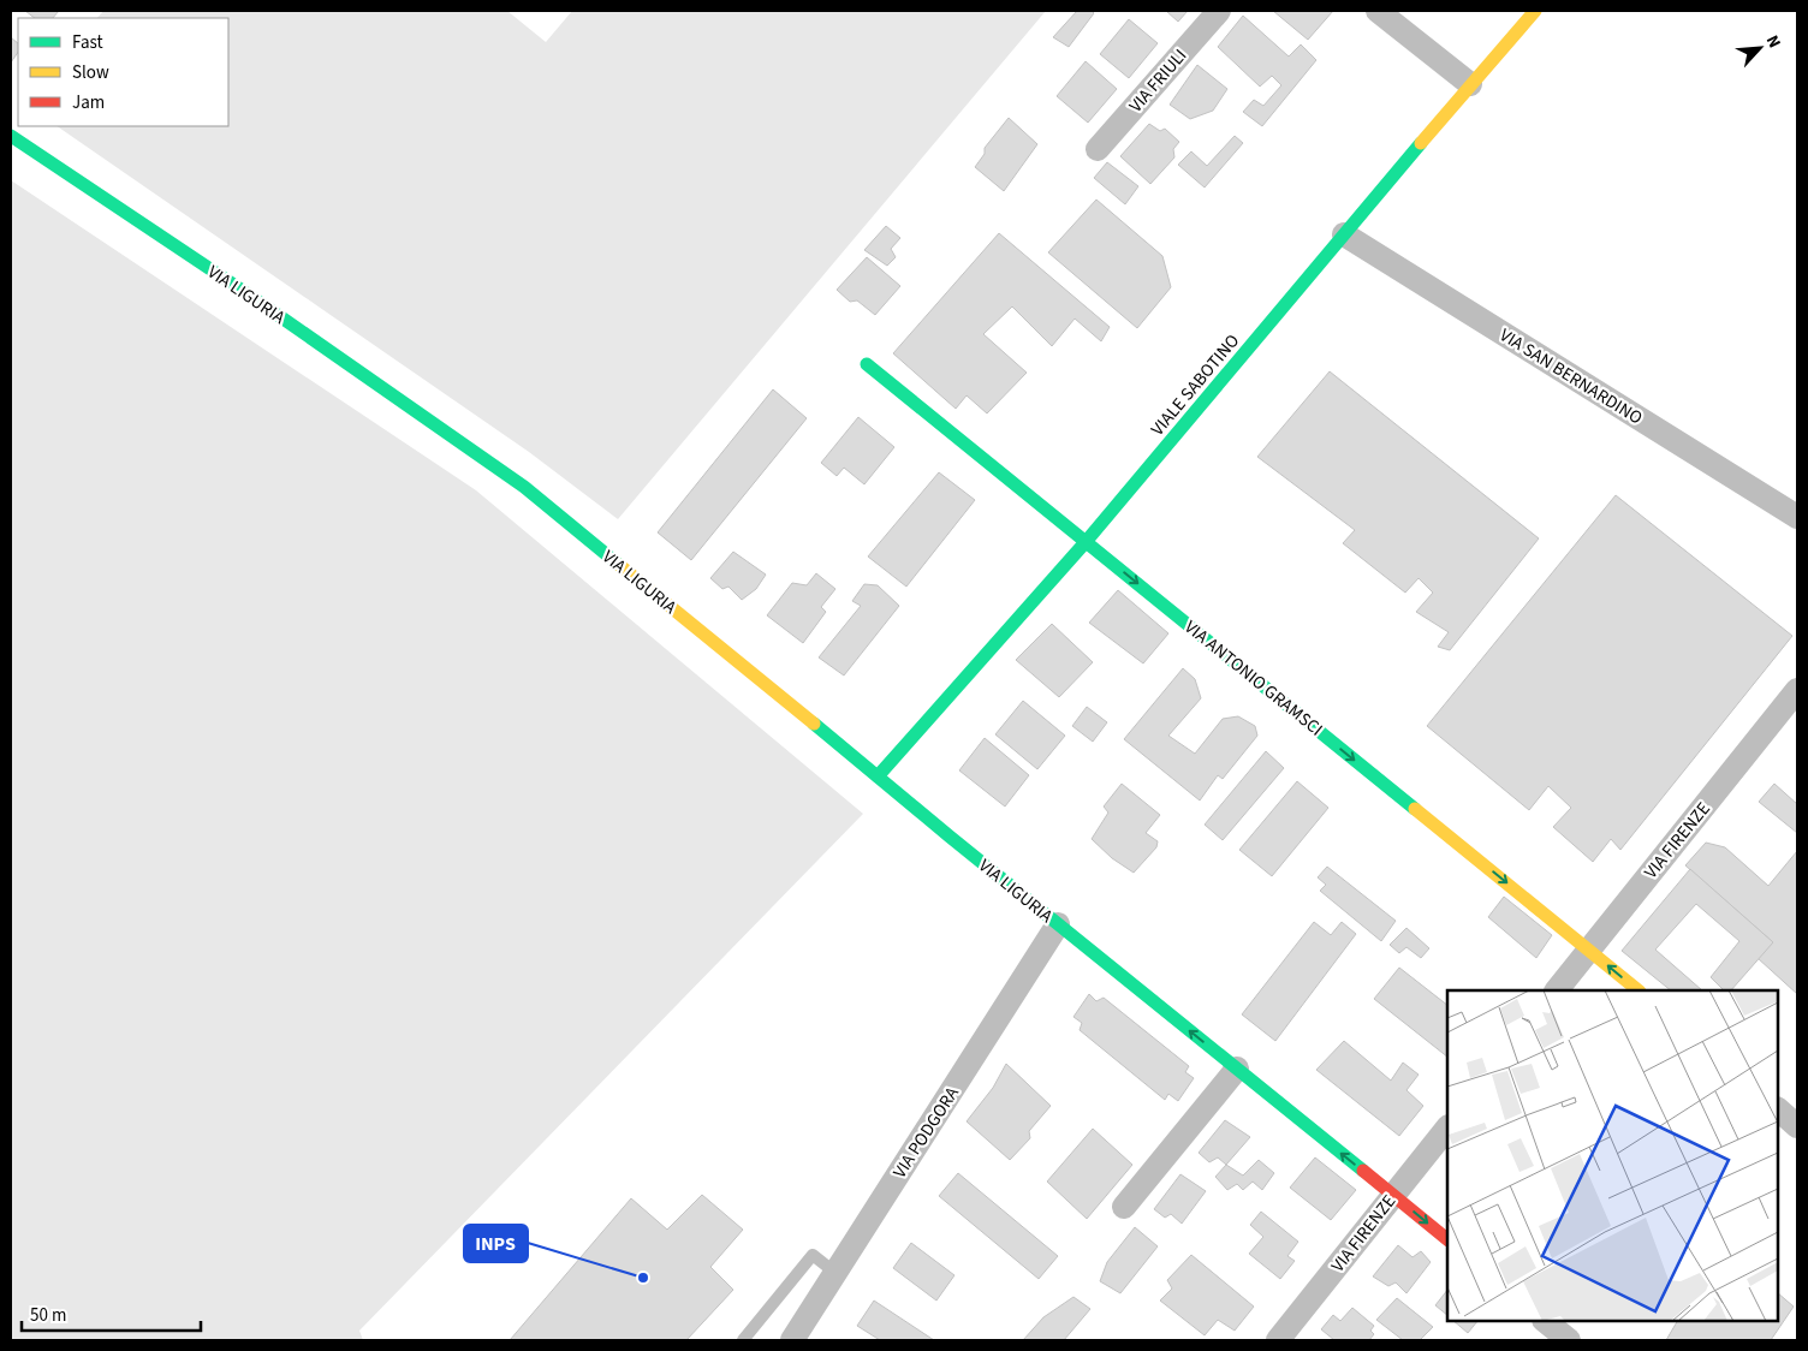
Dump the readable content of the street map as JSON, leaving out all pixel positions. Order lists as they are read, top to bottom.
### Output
{
  "streets": {
    "street": [
      "VIA FRIULI",
      "VIA LIGURIA",
      "VIA SAN BERNARDINO",
      "VIALE SABOTINO",
      "VIA ANTONIO GRAMSCI",
      "VIA FIRENZE",
      "VIA PODGORA"
    ]
  },
  "crossings": [
    ["VIA LIGURIA", "VIALE SABOTINO"],
    ["VIA LIGURIA", "VIA FIRENZE"],
    ["VIA LIGURIA", "VIA PODGORA"],
    ["VIA SAN BERNARDINO", "VIALE SABOTINO"],
    ["VIALE SABOTINO", "VIA ANTONIO GRAMSCI"],
    ["VIA ANTONIO GRAMSCI", "VIA FIRENZE"]
  ],
  "one_way": ["VIA ANTONIO GRAMSCI"],
  "places": ["INPS"],
  "legend": ["Fast", "Slow", "Jam"],
  "scale_bar": "50 m",
  "north": "top right"
}
